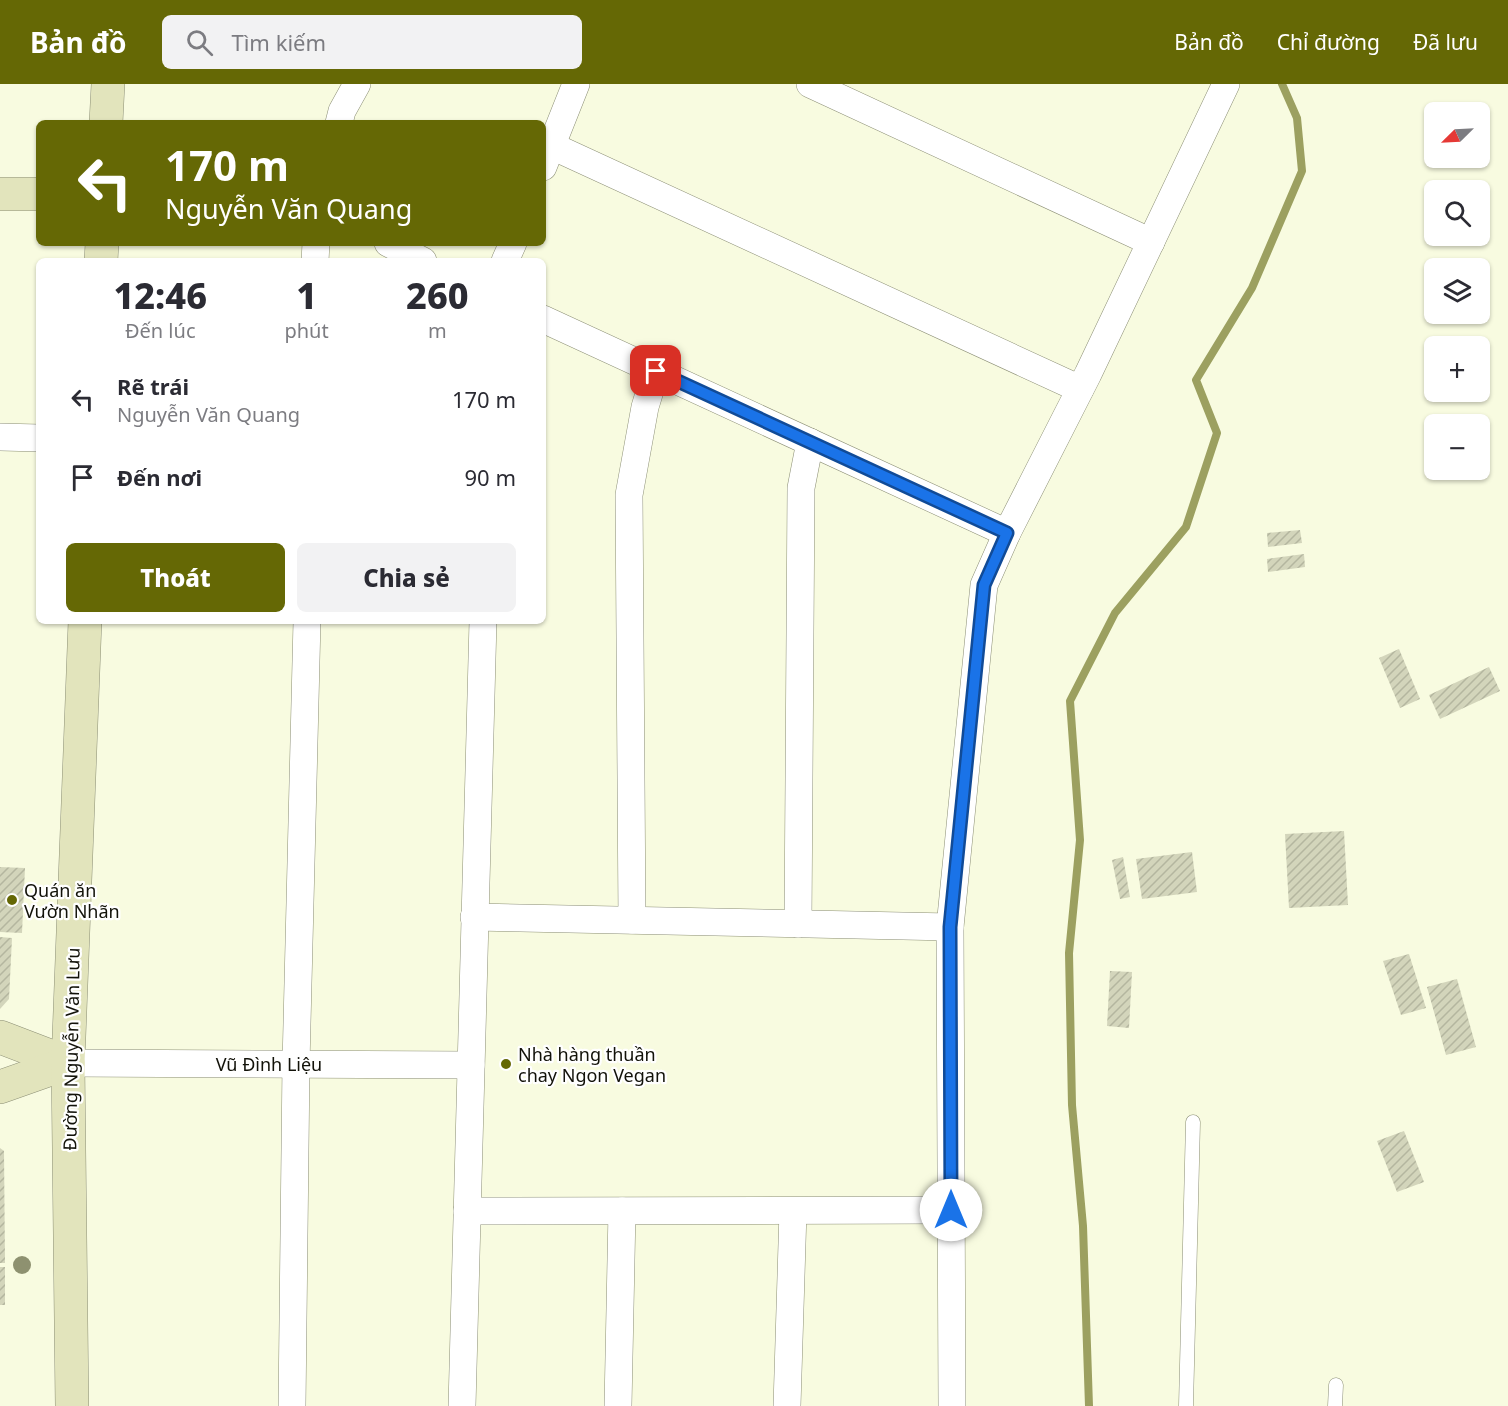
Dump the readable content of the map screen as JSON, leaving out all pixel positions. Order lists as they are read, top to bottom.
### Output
{
  "streets": {
    "street": ["Đường Nguyễn Văn Lưu", "Vũ Đình Liệu"]
  },
  "crossings": [
    ["Đường Nguyễn Văn Lưu", "Vũ Đình Liệu"]
  ],
  "places": ["Quán ăn Vườn Nhãn", "Nhà hàng thuần chay Ngon Vegan"],
  "north": "bottom left",
  "page": {
    "header": "Bản đồ",
    "search": "Tìm kiếm",
    "nav": ["Bản đồ", "Chỉ đường", "Đã lưu"],
    "map_buttons": ["+", "−"],
    "turn": ["170 m", "Nguyễn Văn Quang"],
    "eta": [
      "12:46",
      "Đến lúc",
      "1",
      "phút",
      "260",
      "m"
    ],
    "list": [
      {
        "name": "Rẽ trái",
        "note": "Nguyễn Văn Quang",
        "value": "170 m"
      },
      {
        "name": "Đến nơi",
        "value": "90 m"
      }
    ],
    "buttons": ["Thoát", "Chia sẻ"]
  }
}
